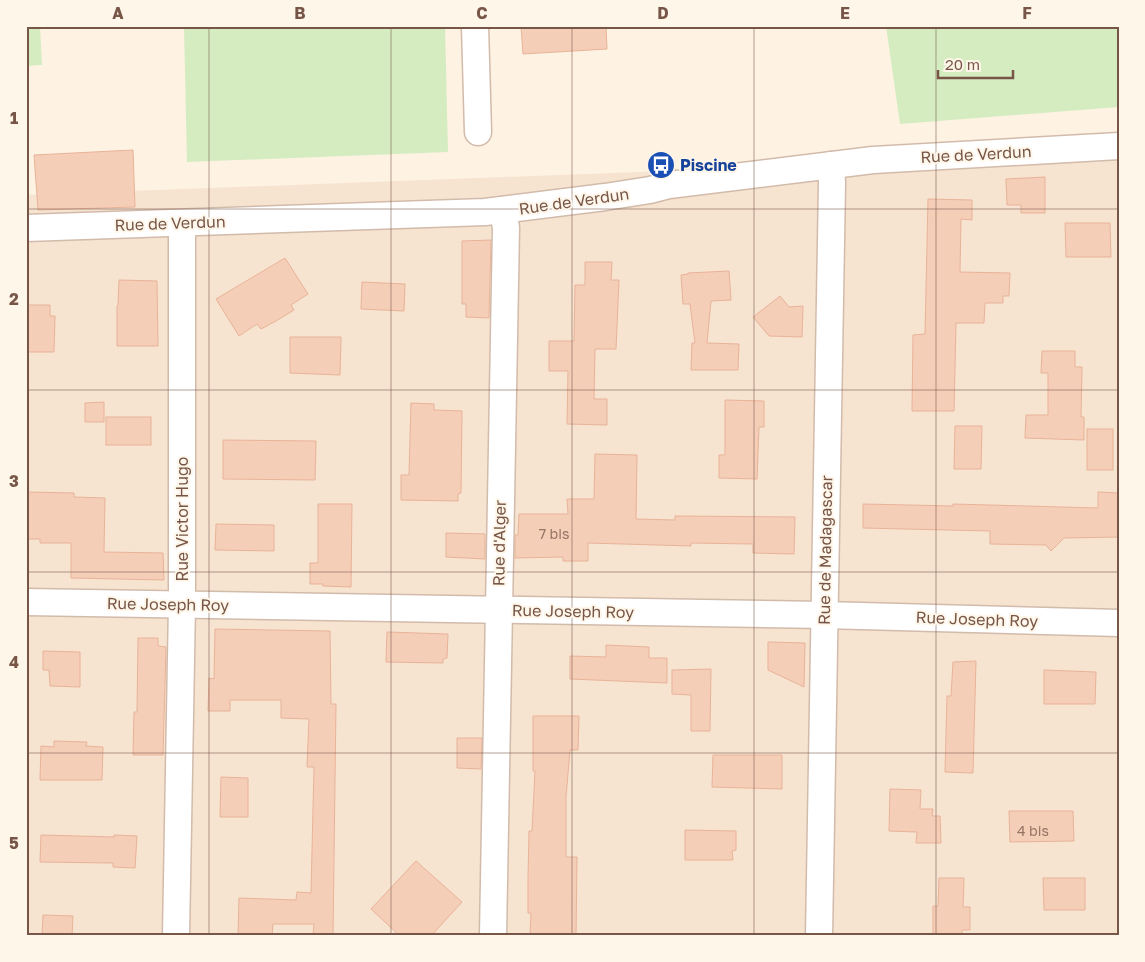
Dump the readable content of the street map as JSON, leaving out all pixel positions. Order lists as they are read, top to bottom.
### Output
{
  "streets": {
    "street": [
      "Rue de Verdun",
      "Rue Victor Hugo",
      "Rue d'Alger",
      "Rue de Madagascar",
      "Rue Joseph Roy"
    ]
  },
  "crossings": [
    ["Rue de Verdun", "Rue Victor Hugo"],
    ["Rue de Verdun", "Rue d'Alger"],
    ["Rue de Verdun", "Rue de Madagascar"],
    ["Rue Victor Hugo", "Rue Joseph Roy"],
    ["Rue d'Alger", "Rue Joseph Roy"],
    ["Rue de Madagascar", "Rue Joseph Roy"]
  ],
  "places": {
    "bus stop": ["Piscine"]
  },
  "house_numbers": ["7 bis", "4 bis"],
  "scale_bar": "20 m",
  "grid": {
    "columns": [
      "A",
      "B",
      "C",
      "D",
      "E",
      "F"
    ],
    "rows": [
      "1",
      "2",
      "3",
      "4",
      "5"
    ]
  }
}
